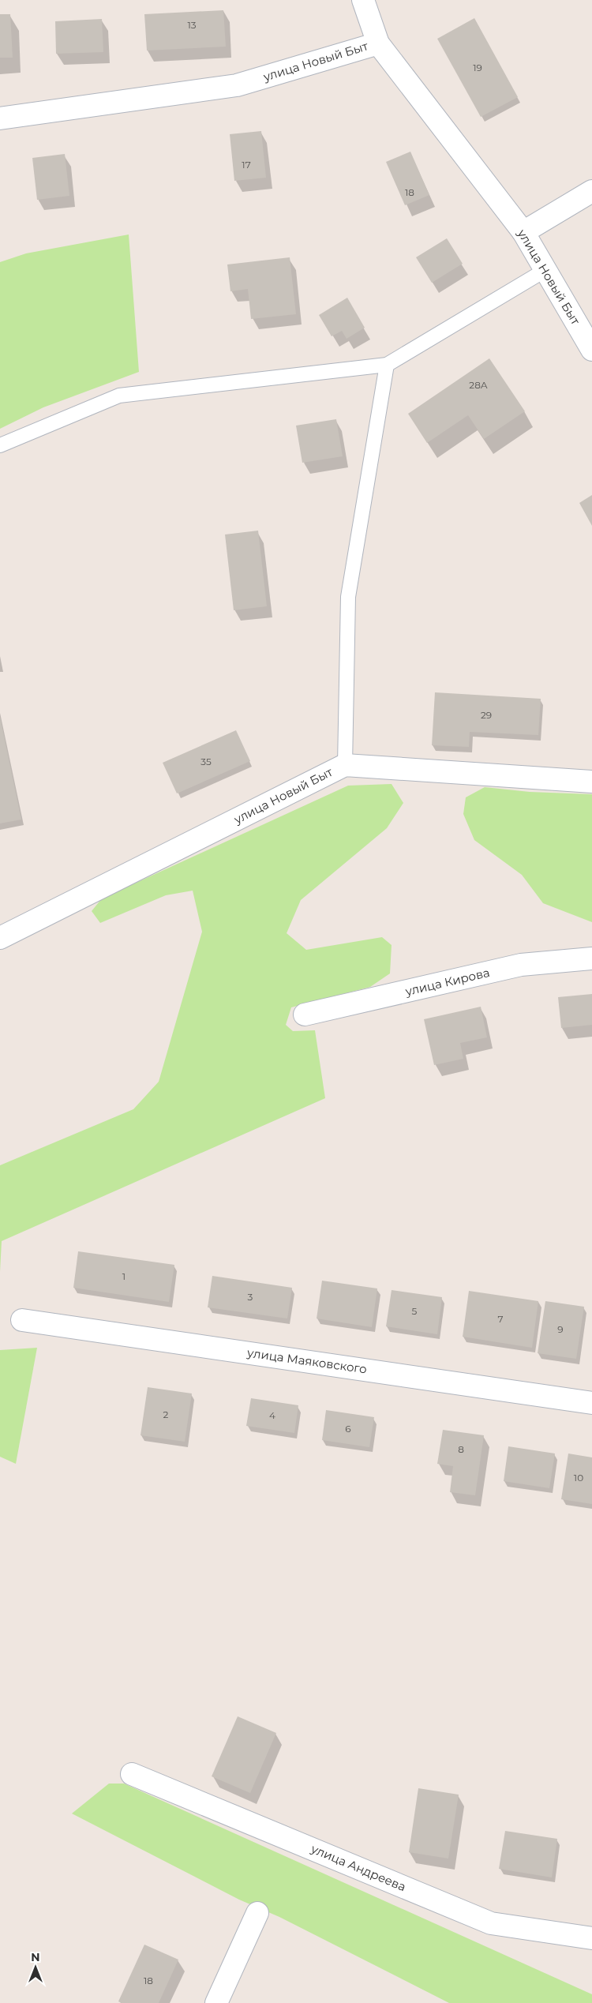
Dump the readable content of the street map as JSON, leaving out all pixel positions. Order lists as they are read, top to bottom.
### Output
{
  "streets": {
    "street": [
      "улица Новый Быт",
      "улица Кирова",
      "улица Маяковского",
      "улица Андреева"
    ]
  },
  "house_numbers": [
    "13",
    "19",
    "17",
    "18",
    "28А",
    "29",
    "35",
    "1",
    "3",
    "5",
    "7",
    "9",
    "2",
    "4",
    "6",
    "8",
    "10",
    "18"
  ],
  "north": "top"
}
